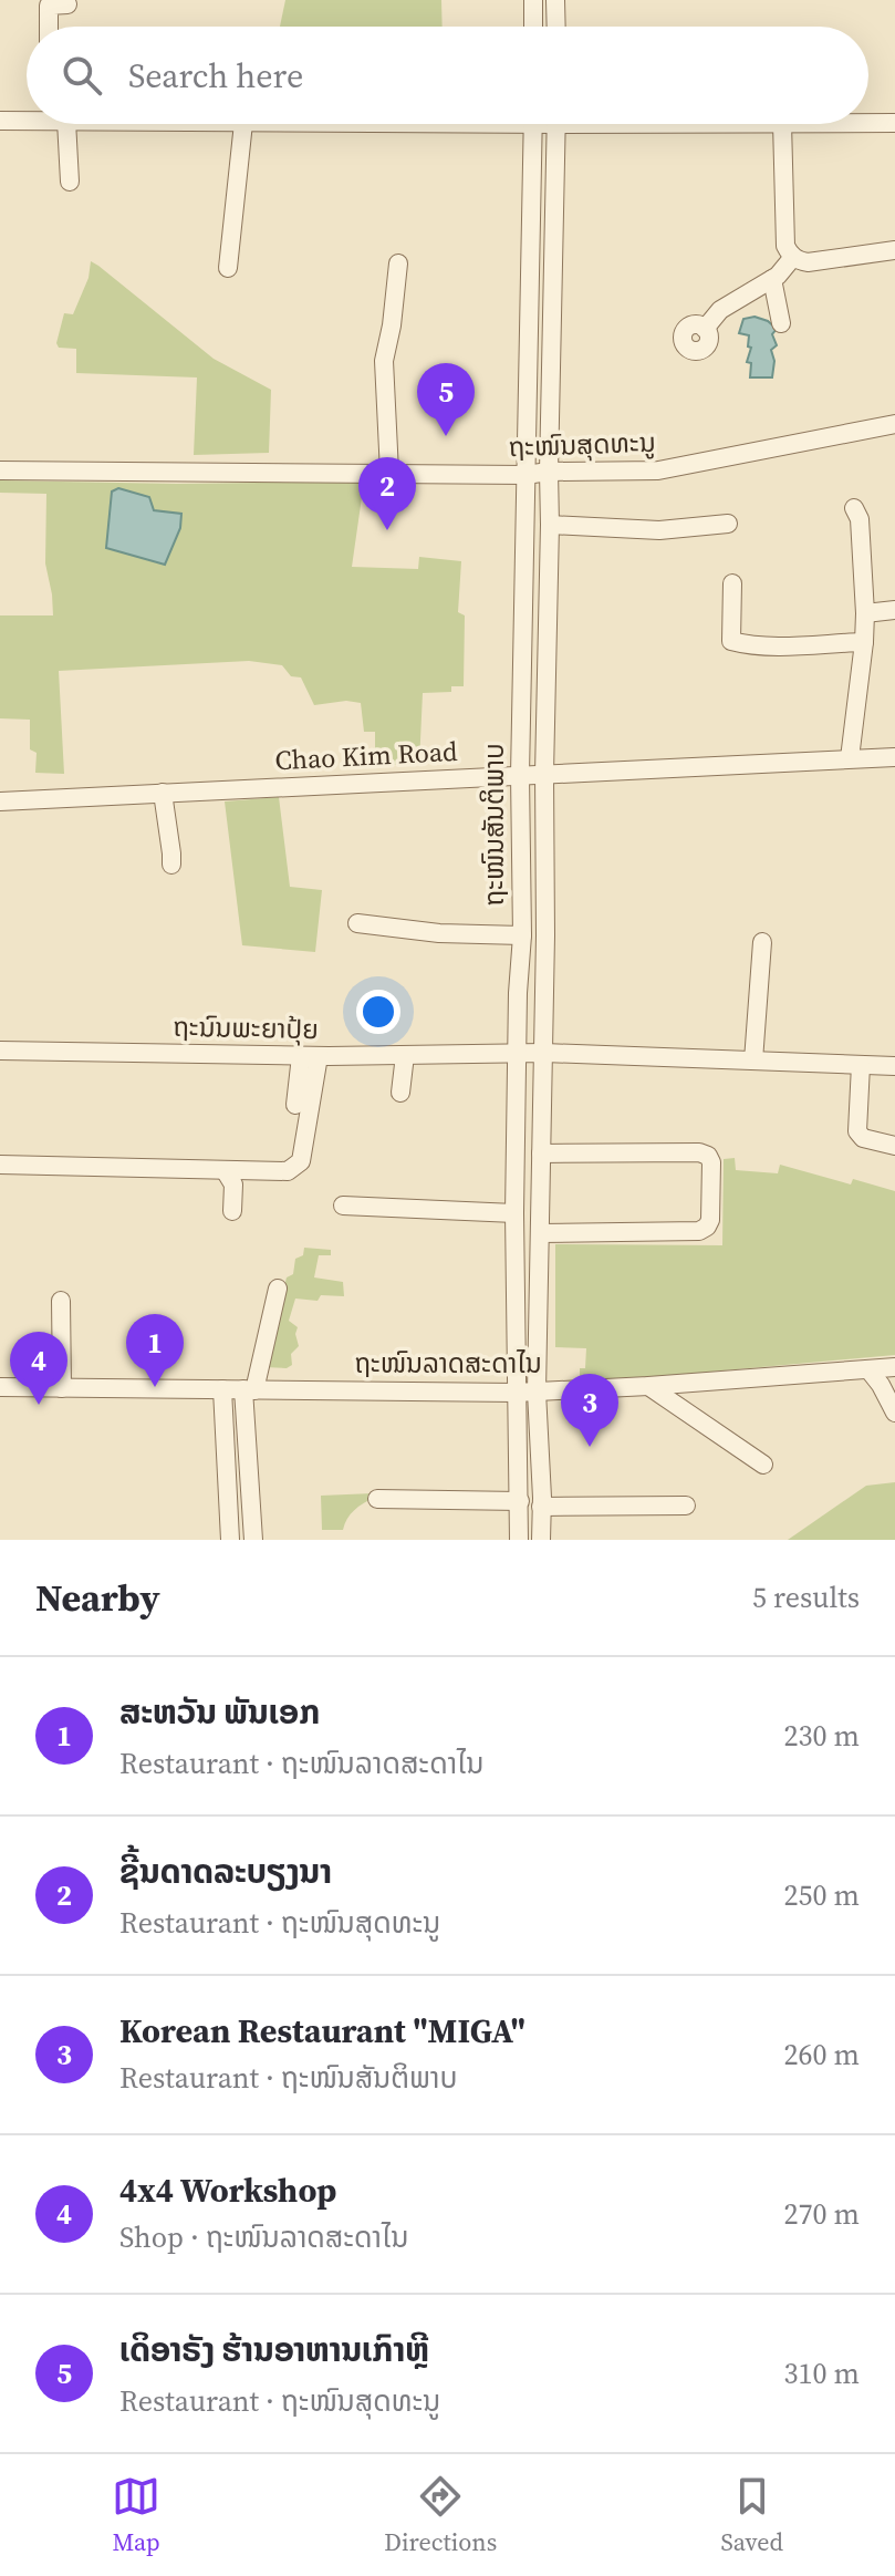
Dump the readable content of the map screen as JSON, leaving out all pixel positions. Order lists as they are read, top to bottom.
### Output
{
  "streets": {
    "street": [
      "ຖະໜົນສຸດທະນູ",
      "Chao Kim Road",
      "ຖະໜົນສັນຕິພາບ",
      "ຖະນົນພະຍາປຸ້ຍ",
      "ຖະໜົນລາດສະດາໄນ"
    ]
  },
  "crossings": [
    ["ຖະໜົນສຸດທະນູ", "ຖະໜົນສັນຕິພາບ"],
    ["Chao Kim Road", "ຖະໜົນສັນຕິພາບ"],
    ["ຖະໜົນສັນຕິພາບ", "ຖະນົນພະຍາປຸ້ຍ"],
    ["ຖະໜົນສັນຕິພາບ", "ຖະໜົນລາດສະດາໄນ"]
  ],
  "page": {
    "search": "Search here",
    "pins": [
      "5",
      "2",
      "1",
      "4",
      "3"
    ],
    "heading": ["Nearby", "5 results"],
    "list": [
      {
        "mark": "1",
        "name": "ສະຫວັນ ພັນເອກ",
        "note": "Restaurant · ຖະໜົນລາດສະດາໄນ",
        "value": "230 m"
      },
      {
        "mark": "2",
        "name": "ຊີ້ນດາດລະບຽງນາ",
        "note": "Restaurant · ຖະໜົນສຸດທະນູ",
        "value": "250 m"
      },
      {
        "mark": "3",
        "name": "Korean Restaurant \"MIGA\"",
        "note": "Restaurant · ຖະໜົນສັນຕິພາບ",
        "value": "260 m"
      },
      {
        "mark": "4",
        "name": "4x4 Workshop",
        "note": "Shop · ຖະໜົນລາດສະດາໄນ",
        "value": "270 m"
      },
      {
        "mark": "5",
        "name": "ເດິອາຣັງ ຮ້ານອາຫານເກົາຫຼີ",
        "note": "Restaurant · ຖະໜົນສຸດທະນູ",
        "value": "310 m"
      }
    ],
    "nav": ["Map", "Directions", "Saved"]
  }
}
